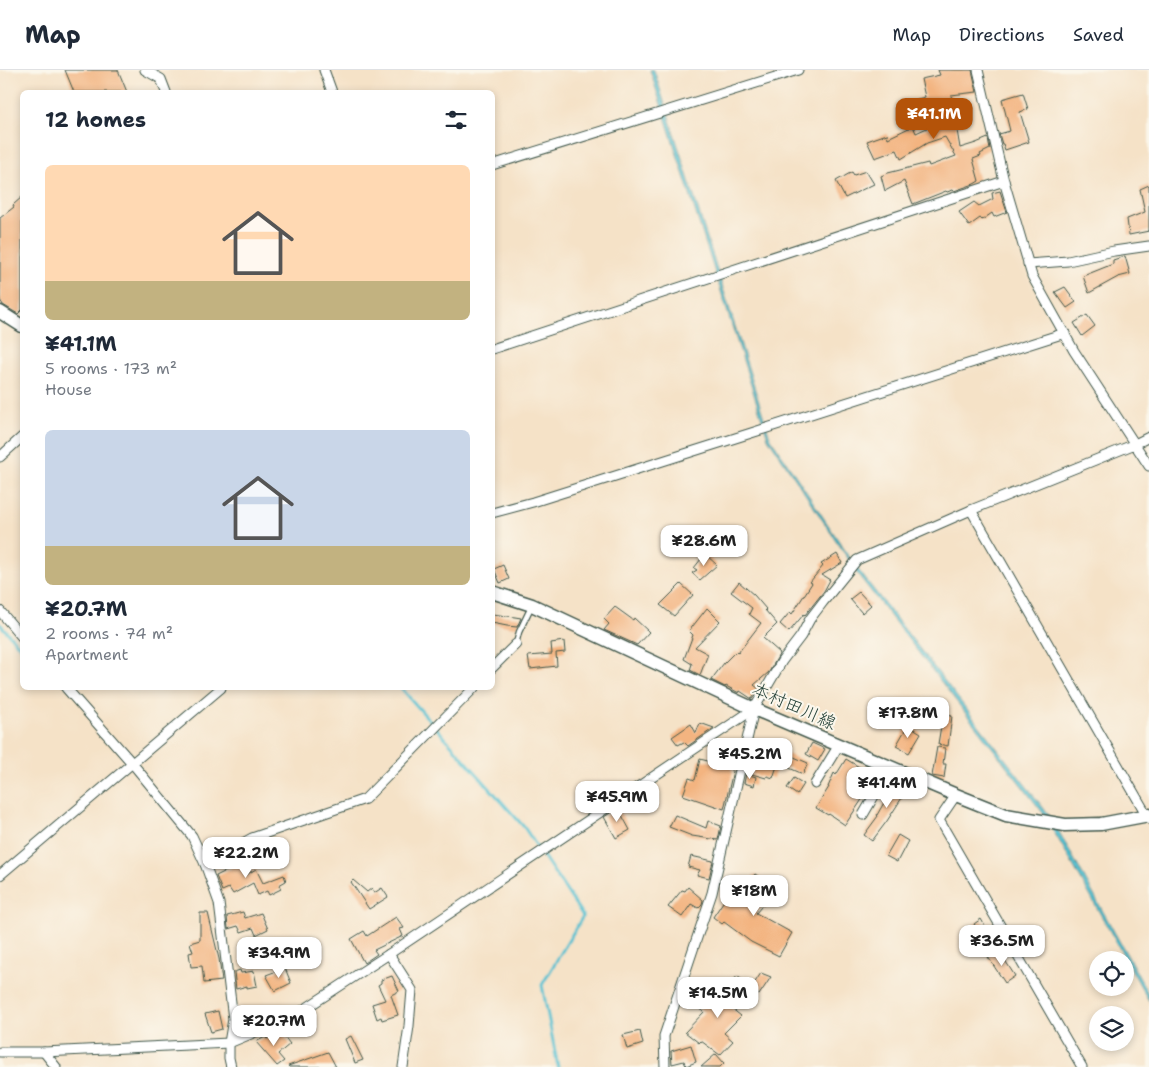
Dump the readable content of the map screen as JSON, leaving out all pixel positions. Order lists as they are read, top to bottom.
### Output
{
  "streets": {
    "main road": ["本村田川線"]
  },
  "page": {
    "header": "Map",
    "nav": ["Map", "Directions", "Saved"],
    "heading": "12 homes",
    "price": [
      "¥41.1M",
      "¥28.6M",
      "¥17.8M",
      "¥45.2M",
      "¥41.4M",
      "¥45.9M",
      "¥22.2M",
      "¥18M",
      "¥36.5M",
      "¥34.9M",
      "¥14.5M",
      "¥20.7M"
    ],
    "list": [
      {
        "name": "¥41.1M",
        "note": "5 rooms · 173 m² · House"
      },
      {
        "name": "¥20.7M",
        "note": "2 rooms · 74 m² · Apartment"
      }
    ]
  }
}
